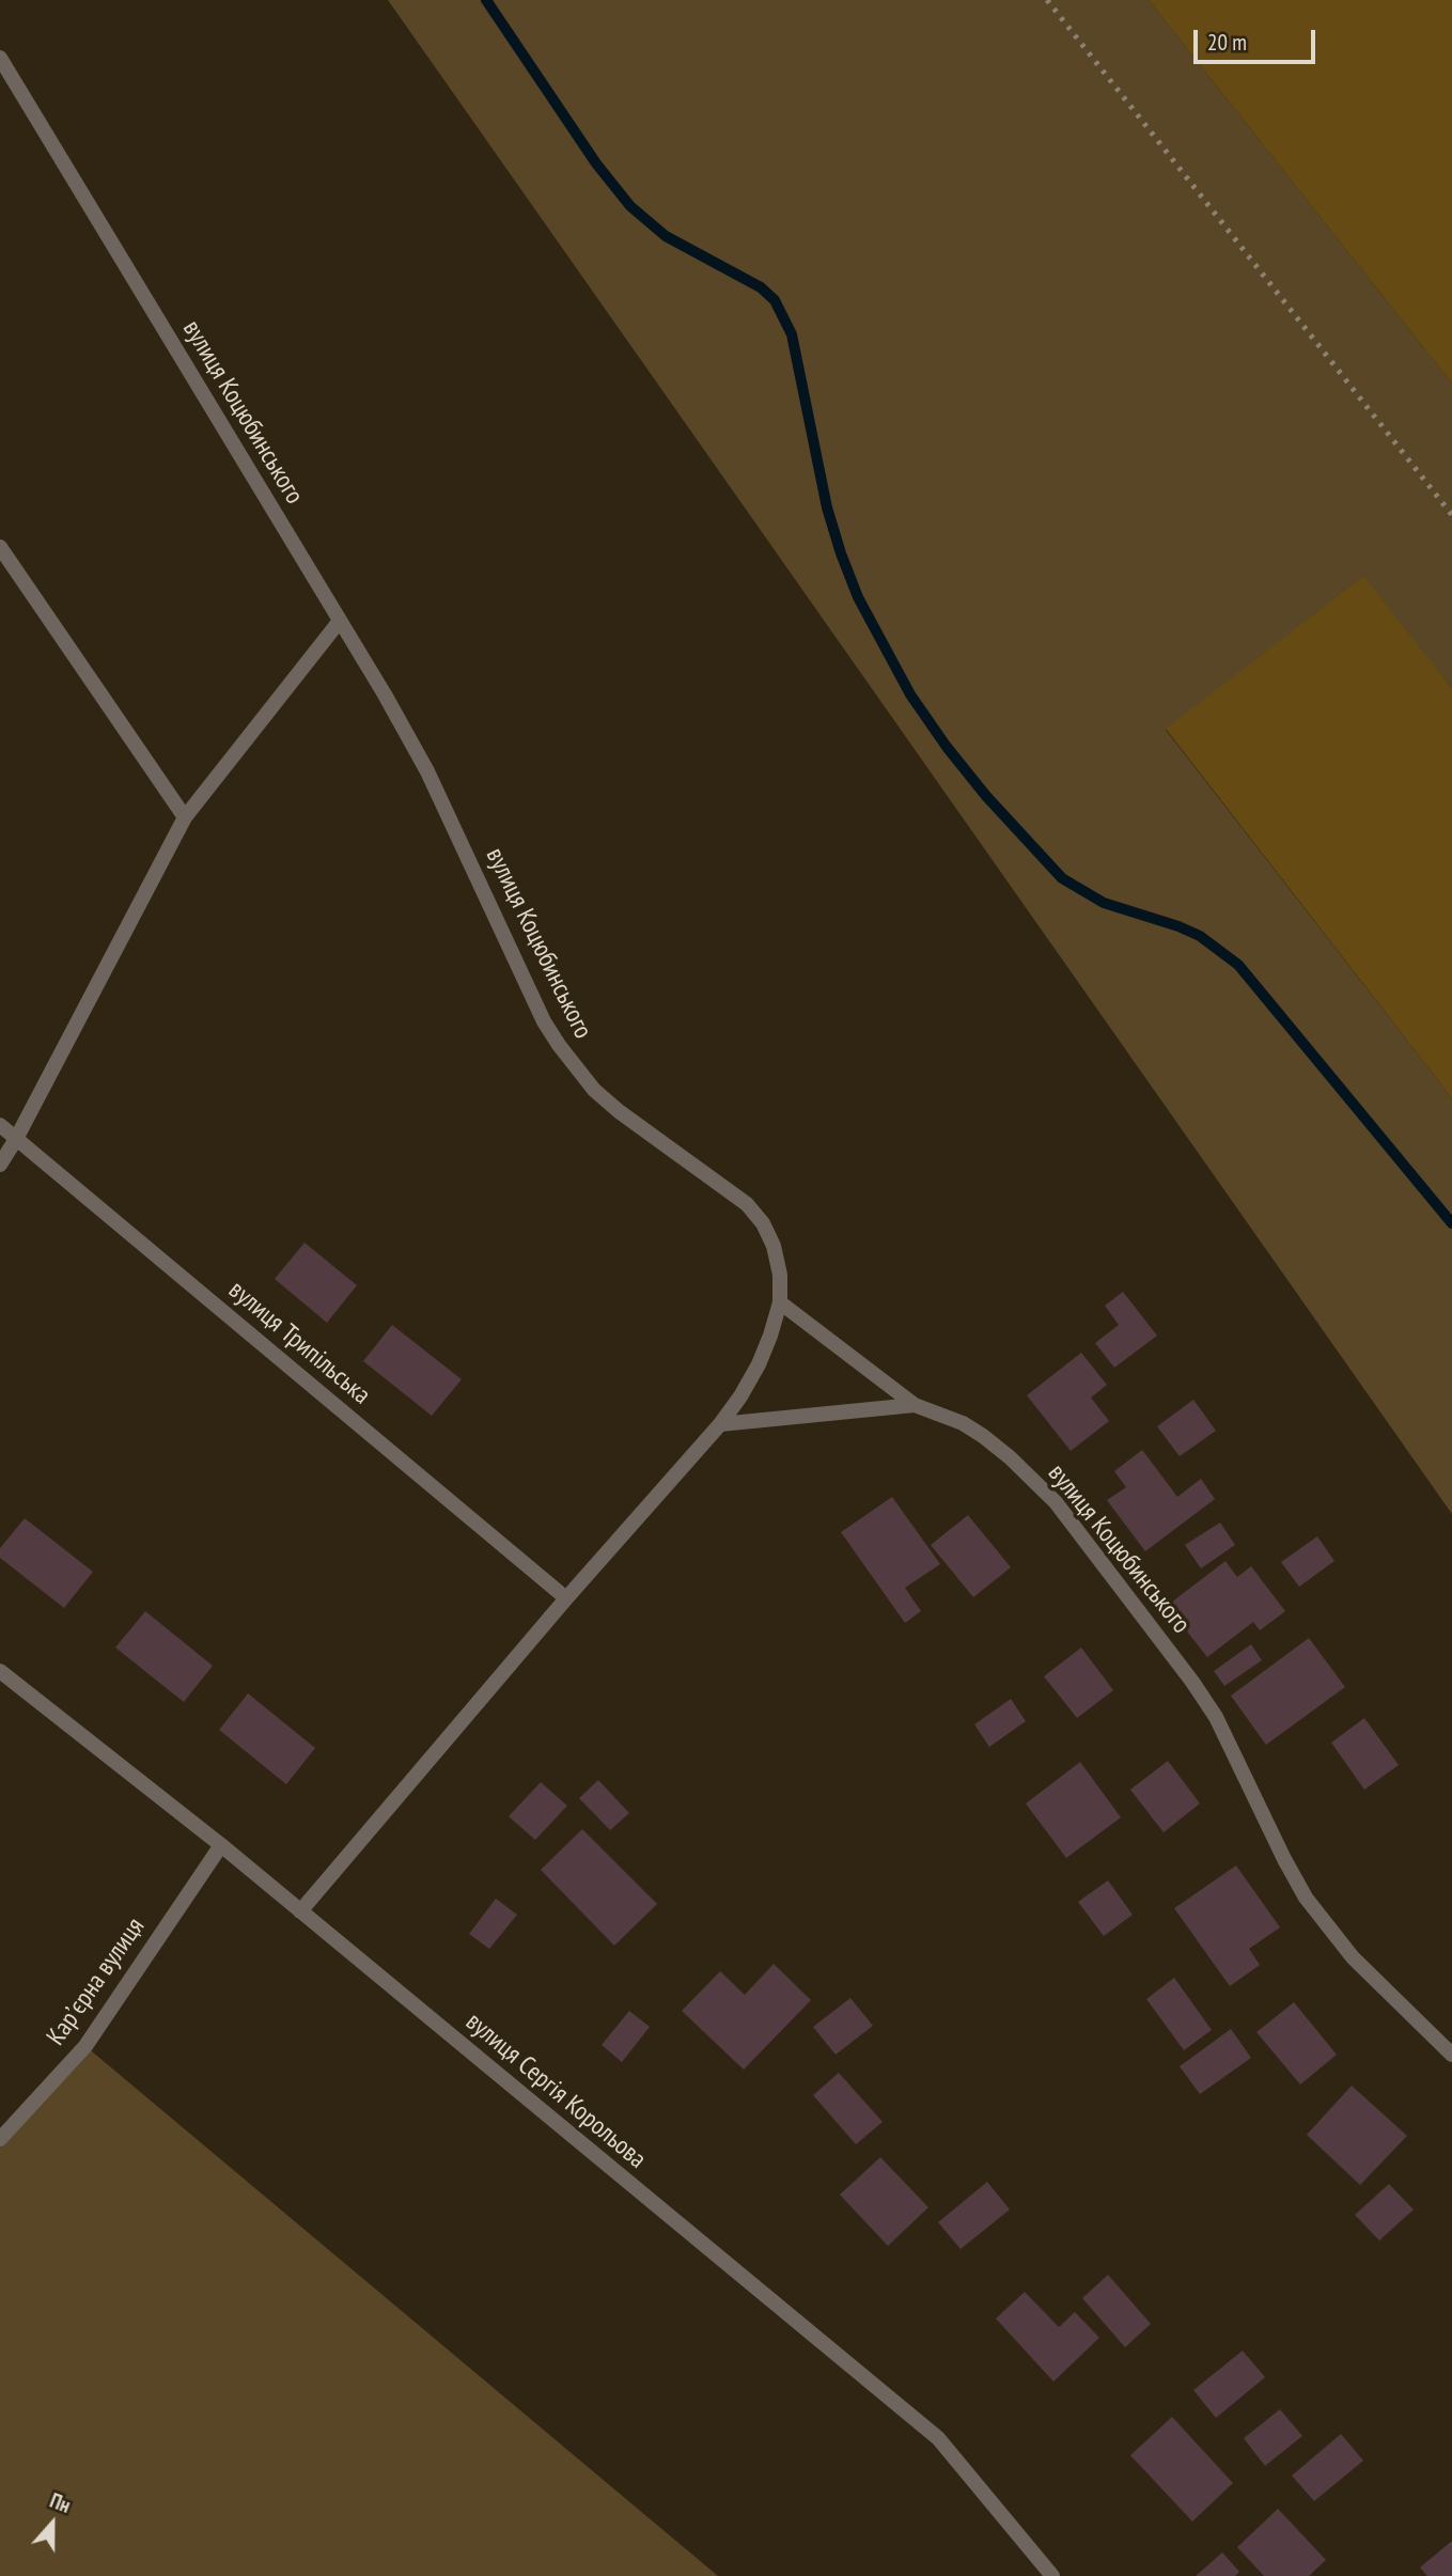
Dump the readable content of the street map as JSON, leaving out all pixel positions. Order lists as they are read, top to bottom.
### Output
{
  "streets": {
    "street": [
      "вулиця Коцюбинського",
      "вулиця Трипільська",
      "Карʼєрна вулиця",
      "вулиця Сергія Корольова"
    ]
  },
  "crossings": [
    ["Карʼєрна вулиця", "вулиця Сергія Корольова"]
  ],
  "scale_bar": "20 m",
  "north": "top"
}
